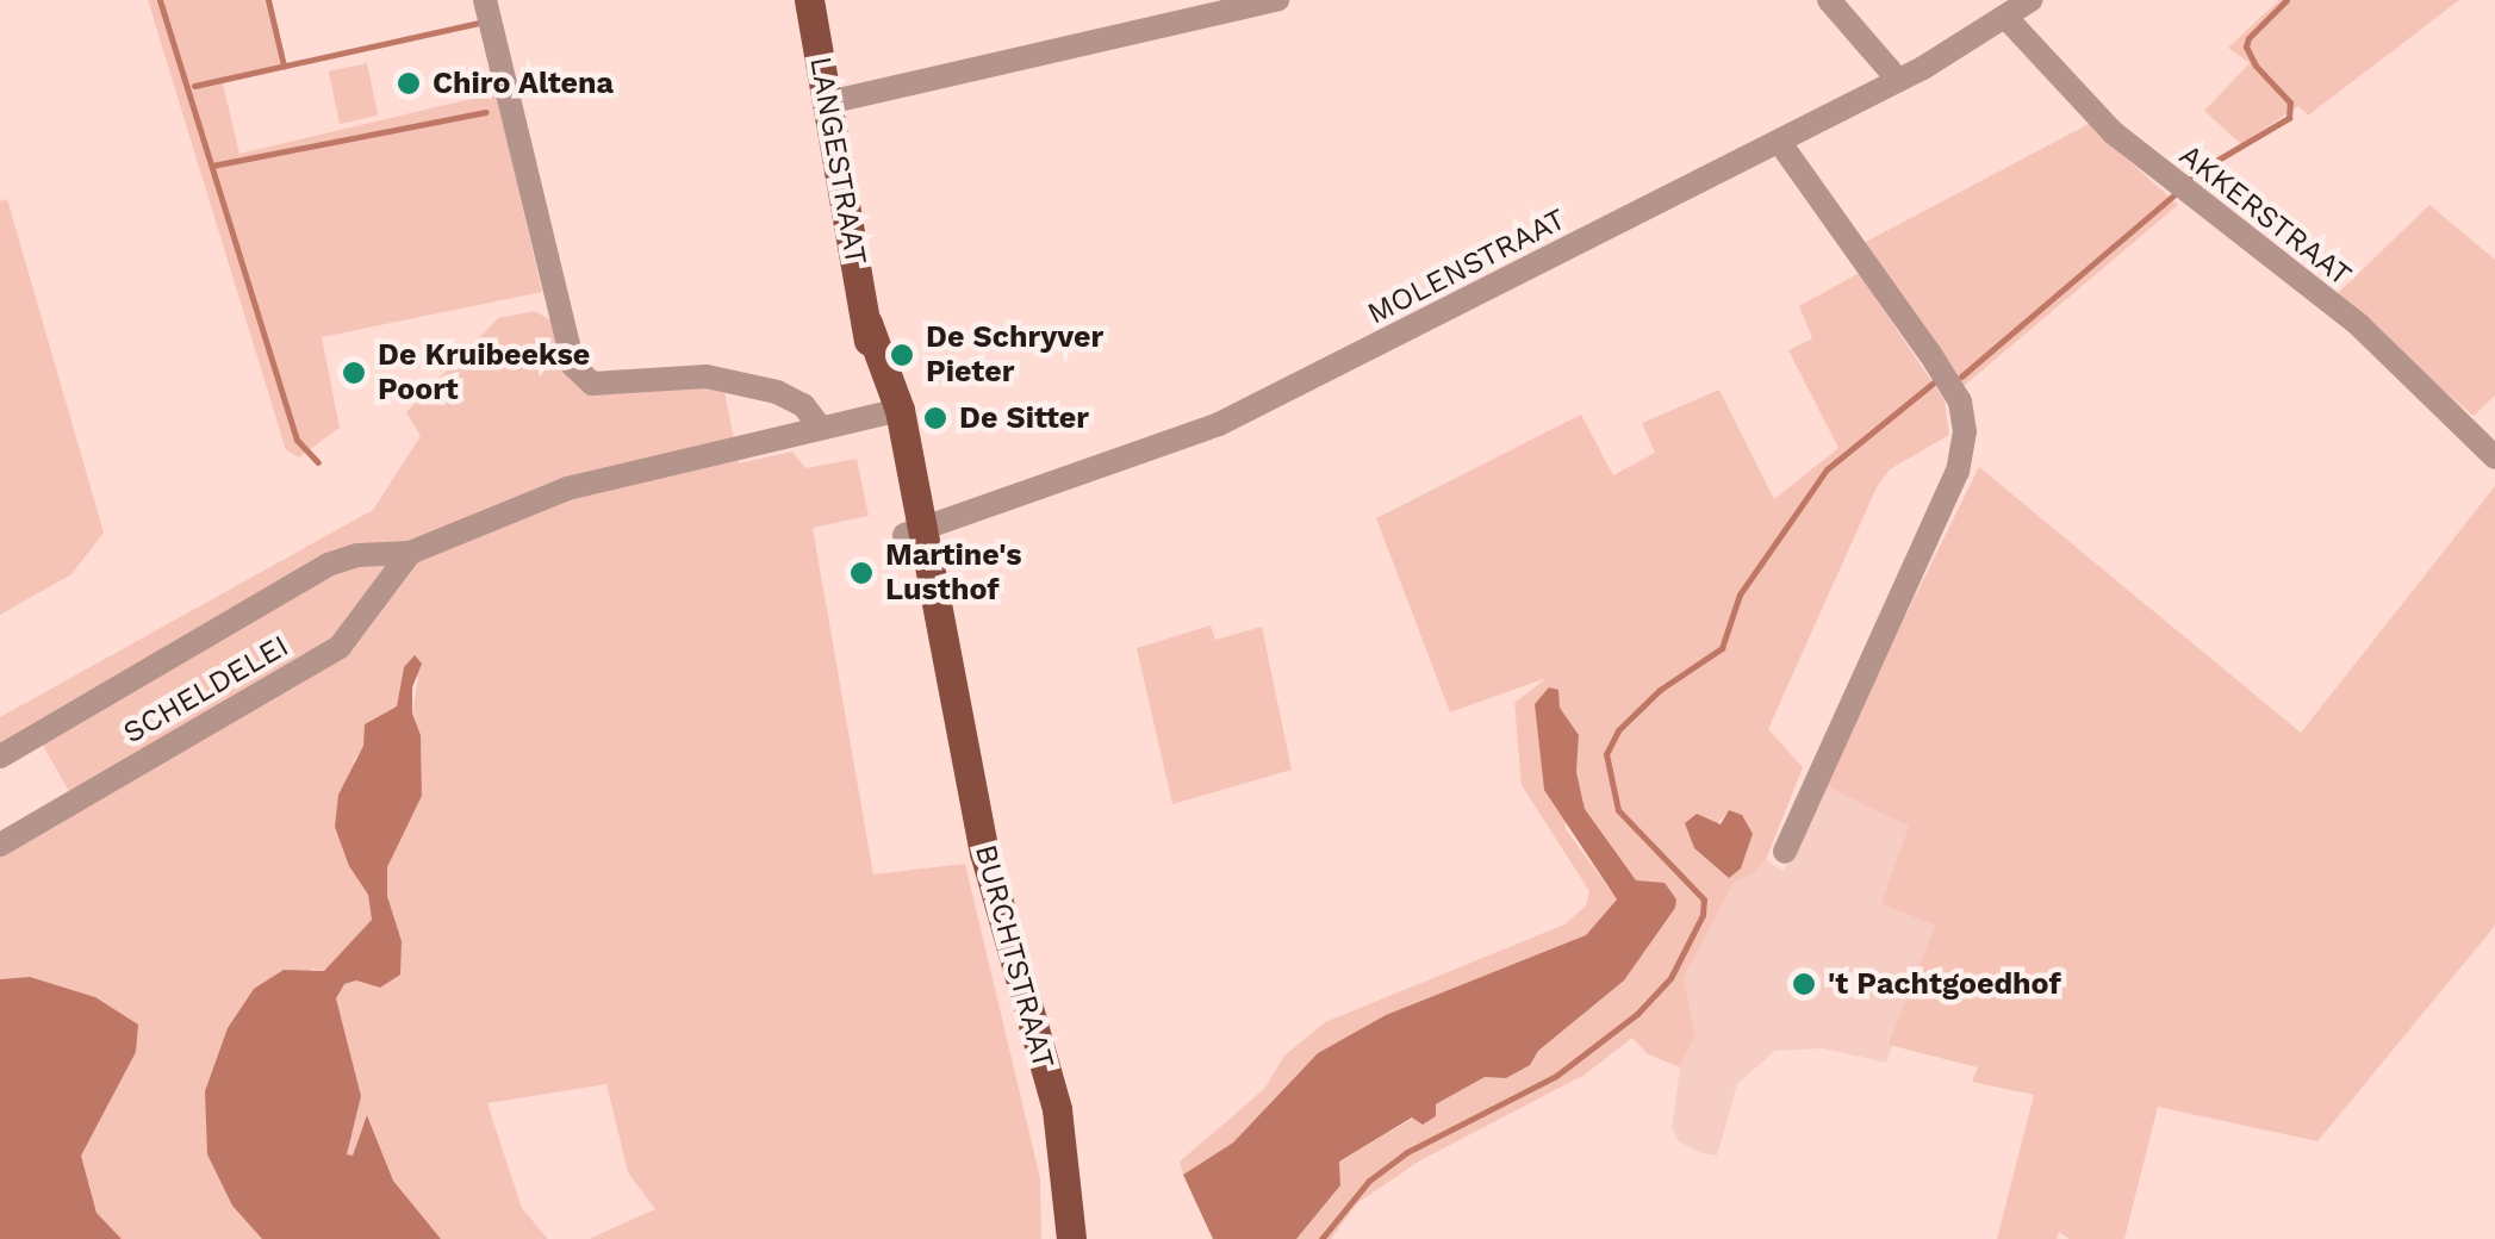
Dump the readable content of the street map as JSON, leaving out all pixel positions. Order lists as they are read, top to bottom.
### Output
{
  "streets": {
    "main road": ["LANGESTRAAT", "BURCHTSTRAAT"],
    "street": ["AKKERSTRAAT", "MOLENSTRAAT", "SCHELDELEI"]
  },
  "crossings": [
    ["LANGESTRAAT", "MOLENSTRAAT"],
    ["LANGESTRAAT", "SCHELDELEI"],
    ["LANGESTRAAT", "BURCHTSTRAAT"],
    ["AKKERSTRAAT", "MOLENSTRAAT"],
    ["MOLENSTRAAT", "BURCHTSTRAAT"]
  ],
  "places": [
    "Chiro Altena",
    "De Schryver Pieter",
    "De Kruibeekse Poort",
    "De Sitter",
    "Martine's Lusthof",
    "'t Pachtgoedhof"
  ]
}
